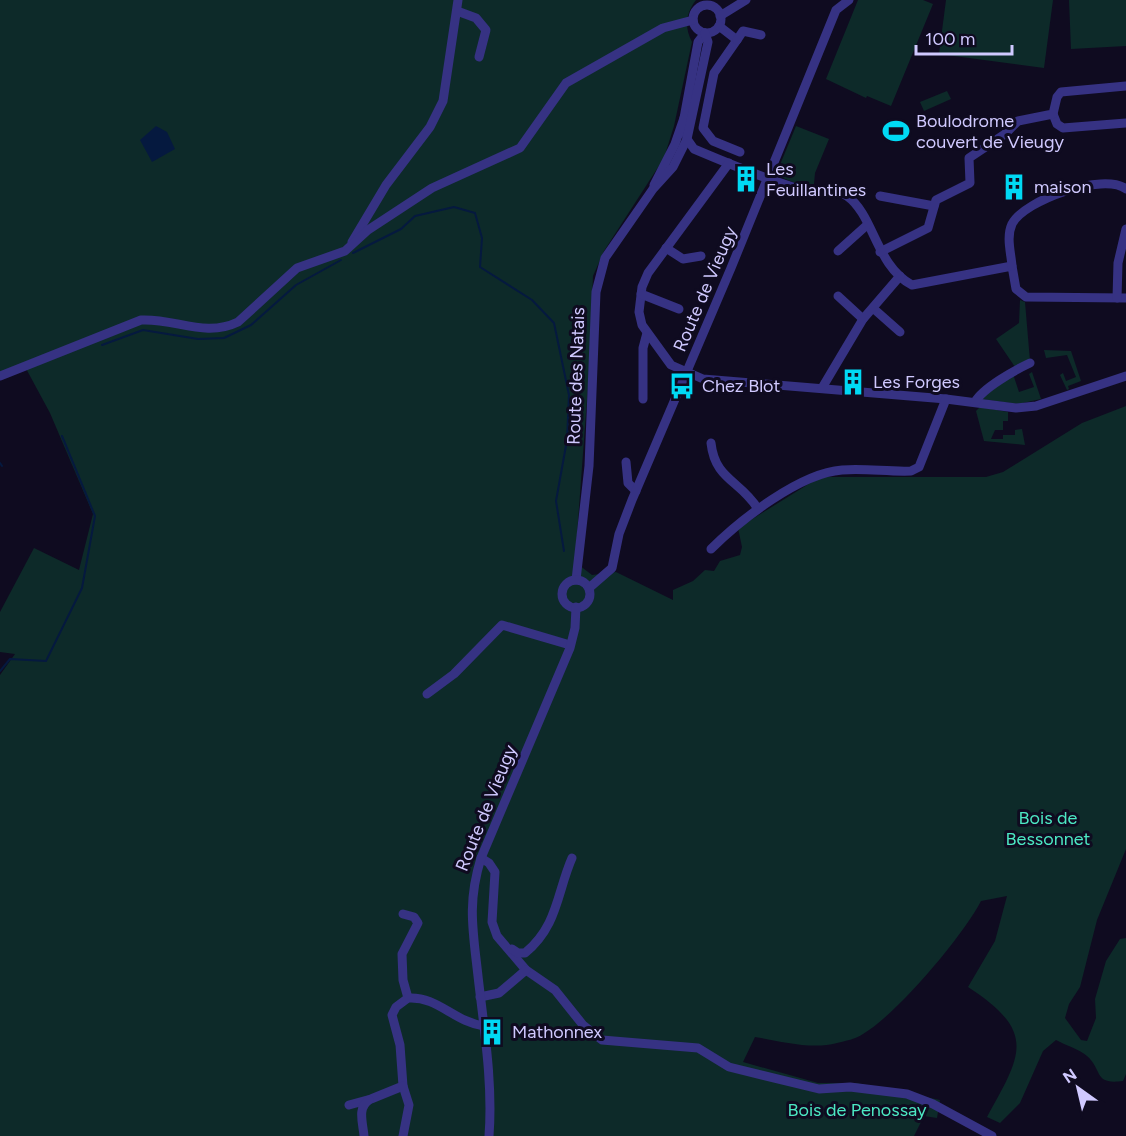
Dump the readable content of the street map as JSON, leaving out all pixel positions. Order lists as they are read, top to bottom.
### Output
{
  "streets": {
    "street": ["Route de Vieugy", "Route des Natais"]
  },
  "crossings": [
    ["Route de Vieugy", "Route des Natais"]
  ],
  "parks": ["Bois de Bessonnet", "Bois de Penossay"],
  "places": {
    "sports": ["Boulodrome couvert de Vieugy"],
    "building": [
      "Les Feuillantines",
      "maison",
      "Les Forges",
      "Mathonnex"
    ],
    "bus stop": ["Chez Blot"]
  },
  "scale_bar": "100 m",
  "north": "top left"
}
